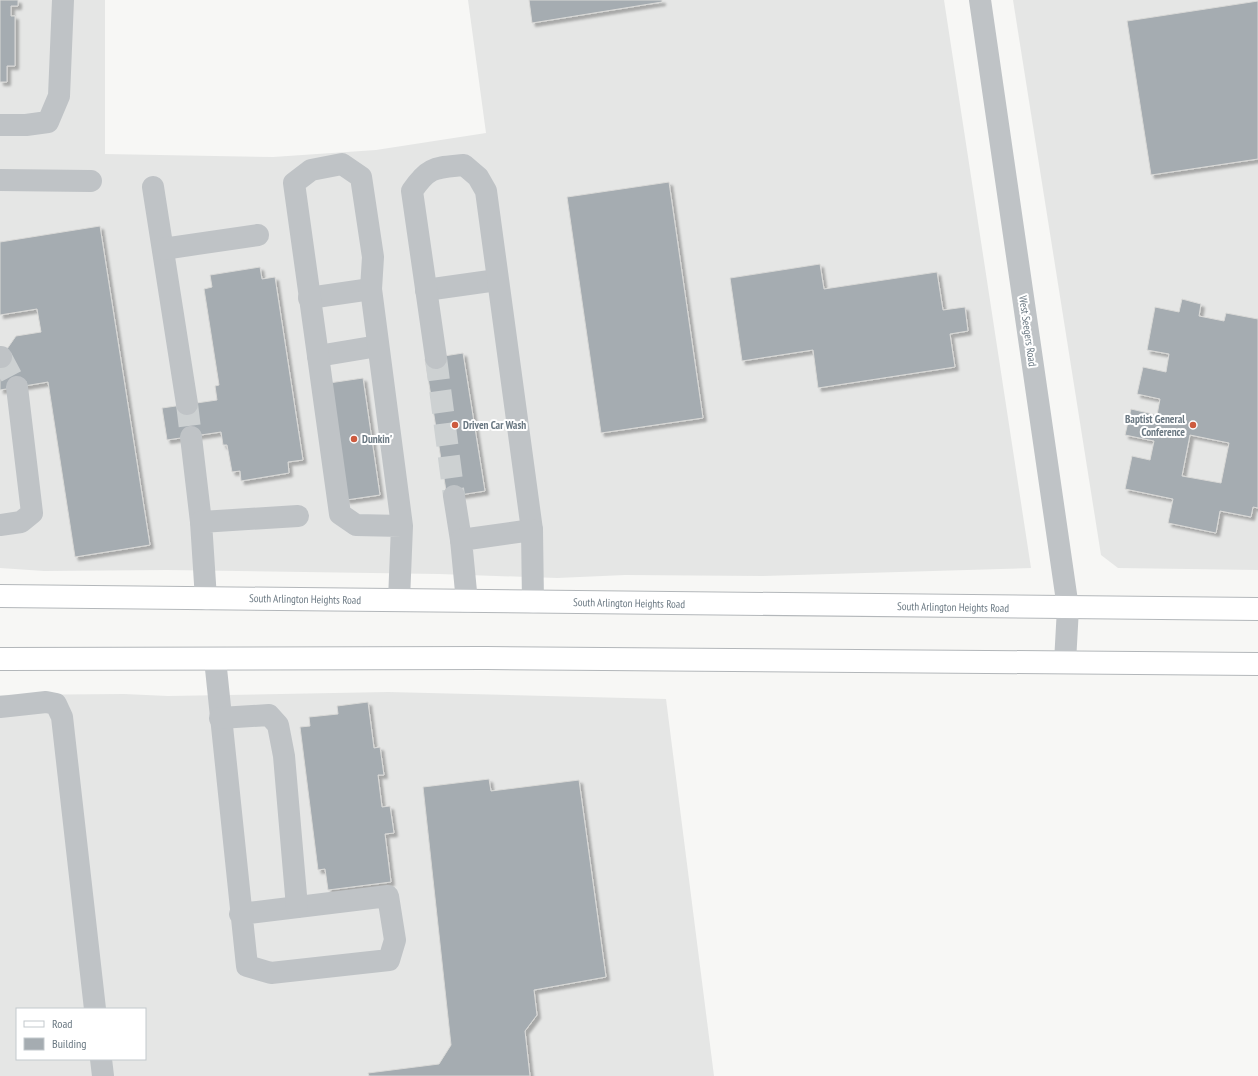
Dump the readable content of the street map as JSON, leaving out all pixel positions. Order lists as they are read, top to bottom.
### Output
{
  "streets": {
    "main road": ["South Arlington Heights Road"],
    "street": ["West Seegers Road"]
  },
  "crossings": [
    ["West Seegers Road", "South Arlington Heights Road"]
  ],
  "places": ["Driven Car Wash", "Baptist General Conference", "Dunkin'"],
  "legend": ["Road", "Building"]
}
